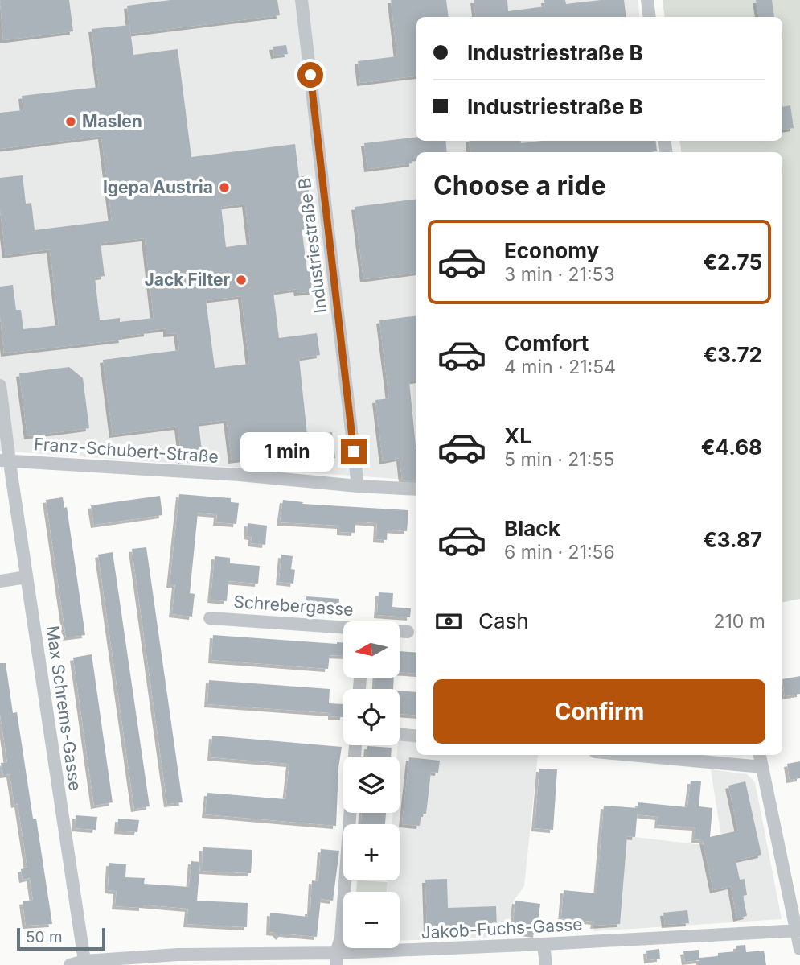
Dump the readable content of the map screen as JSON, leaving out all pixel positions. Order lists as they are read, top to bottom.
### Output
{
  "streets": {
    "street": [
      "Industriestraße B",
      "Franz-Schubert-Straße",
      "Schrebergasse",
      "Max Schrems-Gasse",
      "Jakob-Fuchs-Gasse"
    ]
  },
  "crossings": [
    ["Industriestraße B", "Franz-Schubert-Straße"],
    ["Franz-Schubert-Straße", "Max Schrems-Gasse"],
    ["Max Schrems-Gasse", "Jakob-Fuchs-Gasse"]
  ],
  "places": ["Maslen", "Igepa Austria", "Jack Filter"],
  "scale_bar": "50 m",
  "north": "left",
  "page": {
    "banner": ["Industriestraße B", "Industriestraße B"],
    "heading": "Choose a ride",
    "list": [
      {
        "name": "Economy",
        "note": "3 min · 21:53",
        "value": "€2.75"
      },
      {
        "name": "Comfort",
        "note": "4 min · 21:54",
        "value": "€3.72"
      },
      {
        "name": "XL",
        "note": "5 min · 21:55",
        "value": "€4.68"
      },
      {
        "name": "Black",
        "note": "6 min · 21:56",
        "value": "€3.87"
      }
    ],
    "bubble": "1 min",
    "pay": ["Cash", "210 m"],
    "map_buttons": ["+", "−"],
    "buttons": "Confirm",
    "scale": "50 m"
  }
}
